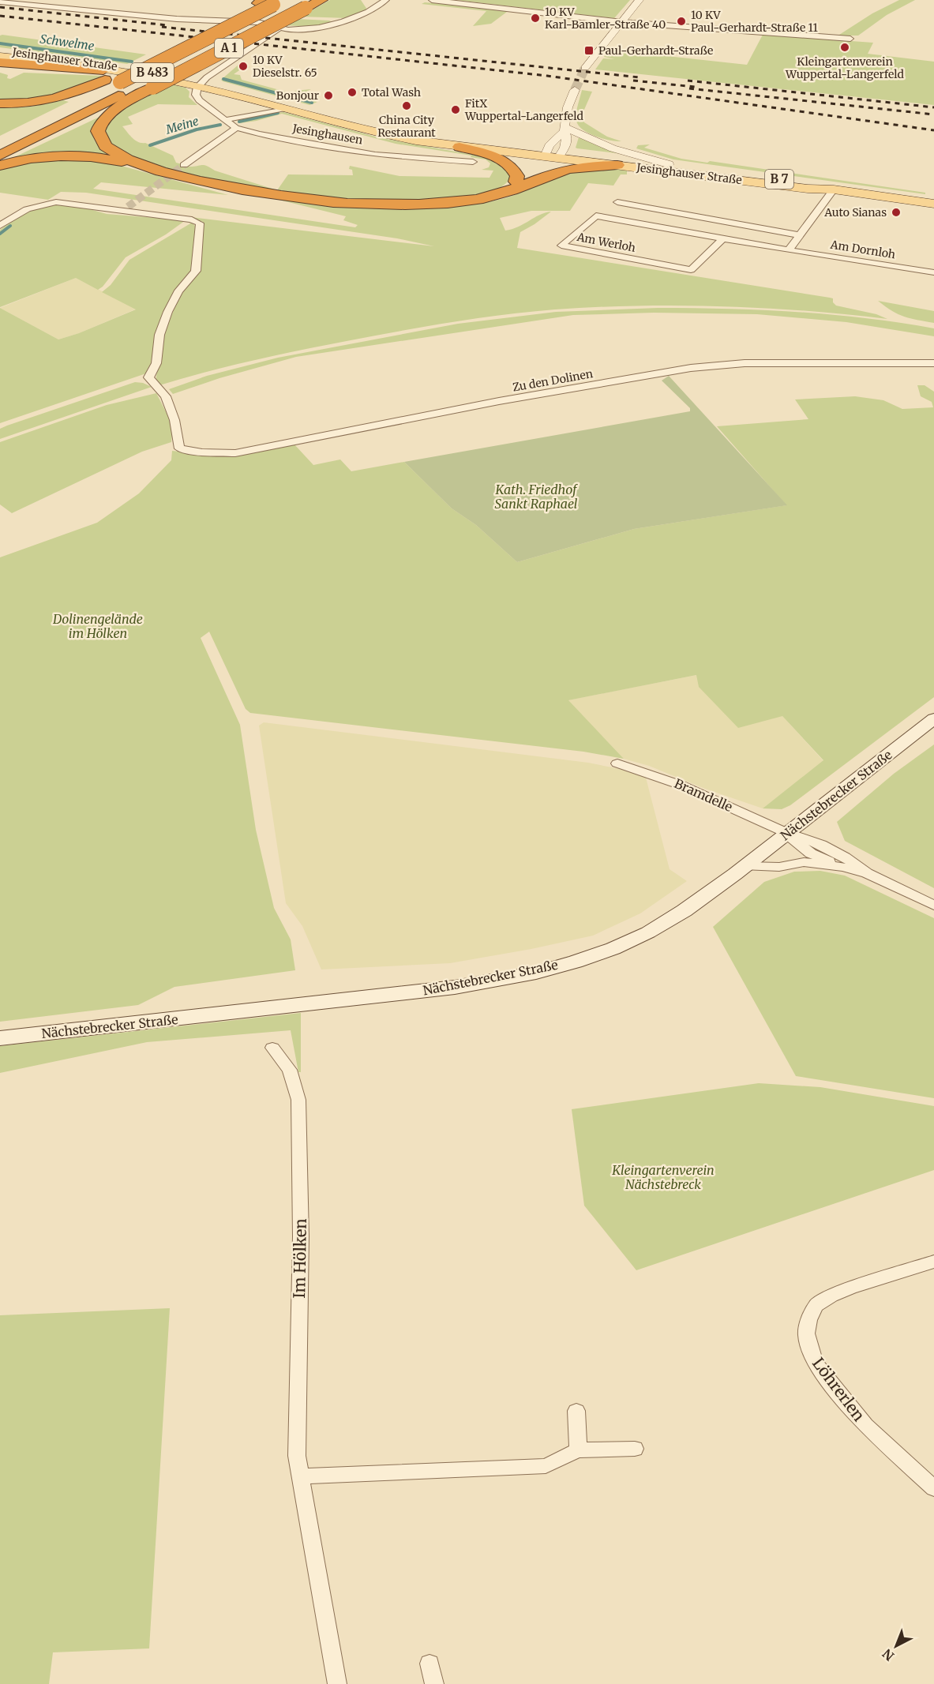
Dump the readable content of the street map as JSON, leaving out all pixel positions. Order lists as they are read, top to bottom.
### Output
{
  "streets": {
    "highway": ["A 1"],
    "main road": [
      "Jesinghauser Straße",
      "B 483",
      "B 7",
      "Nächstebrecker Straße"
    ],
    "street": [
      "Jesinghausen",
      "Am Werloh",
      "Am Dornloh",
      "Zu den Dolinen",
      "Bramdelle",
      "Im Hölken",
      "Löhrerlen"
    ]
  },
  "crossings": [
    ["Jesinghauser Straße", "Jesinghausen"],
    ["Am Werloh", "Am Dornloh"],
    ["Bramdelle", "Nächstebrecker Straße"]
  ],
  "water": ["Schwelme", "Meine"],
  "parks": ["Kath. Friedhof Sankt Raphael", "Dolinengelände im Hölken", "Kleingartenverein Nächstebreck"],
  "places": {
    "other": [
      "10 KV Karl-Bamler-Straße 40",
      "10 KV Paul-Gerhardt-Straße 11",
      "Kleingartenverein Wuppertal-Langerfeld",
      "10 KV Dieselstr. 65",
      "Total Wash",
      "Bonjour",
      "China City Restaurant",
      "FitX Wuppertal-Langerfeld",
      "Auto Sianas"
    ],
    "transit": ["Paul-Gerhardt-Straße"]
  },
  "north": "bottom left"
}
